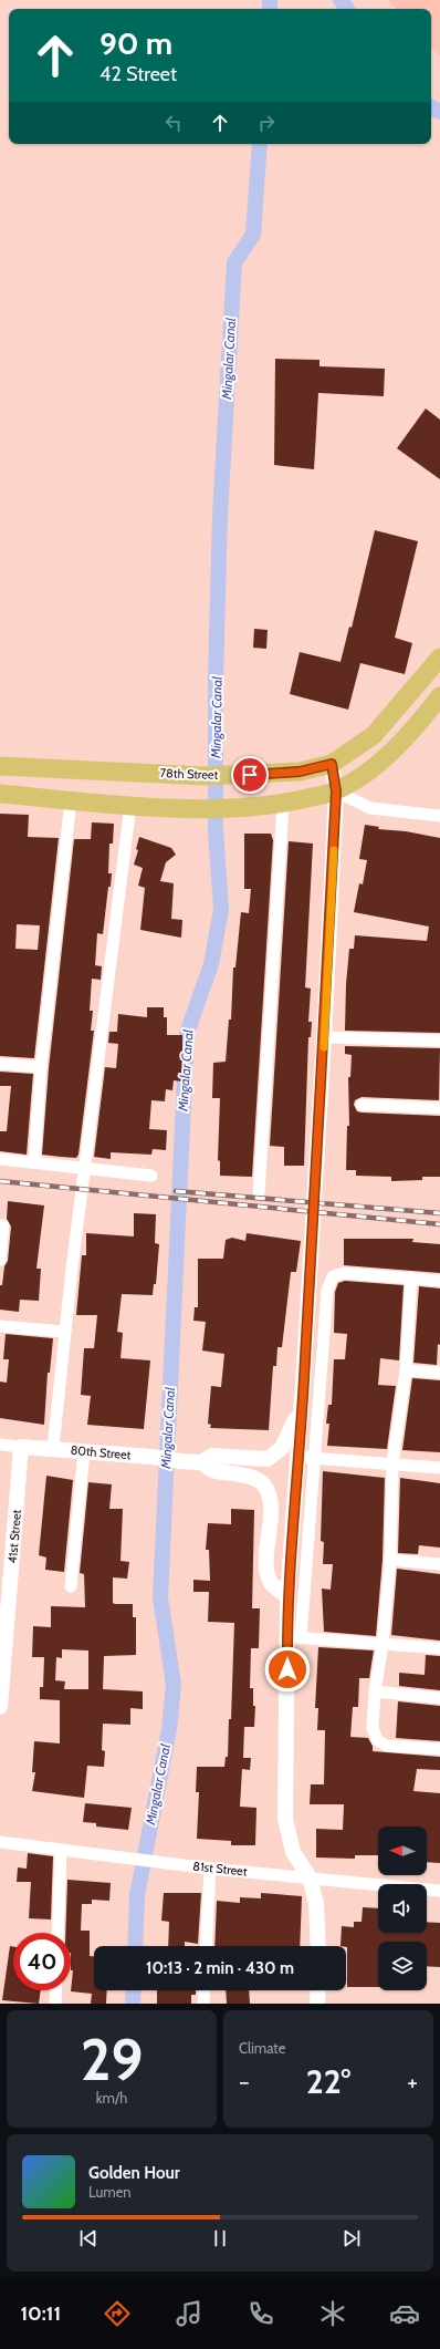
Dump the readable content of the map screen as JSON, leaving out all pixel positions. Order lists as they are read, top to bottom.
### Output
{
  "streets": {
    "main road": ["78th Street"],
    "street": ["80th Street", "41st Street", "81st Street"]
  },
  "crossings": [
    ["80th Street", "41st Street"]
  ],
  "water": ["Mingalar Canal"],
  "north": "left",
  "page": {
    "turn": ["90 m", "42 Street"],
    "limit": "40",
    "trip": "10:13 · 2 min · 430 m",
    "tile": [
      ["29", "km/h"],
      "Climate"
    ],
    "heat": ["−", "22°", "+"],
    "song": ["Golden Hour", "Lumen"],
    "tabs": "10:11"
  }
}
